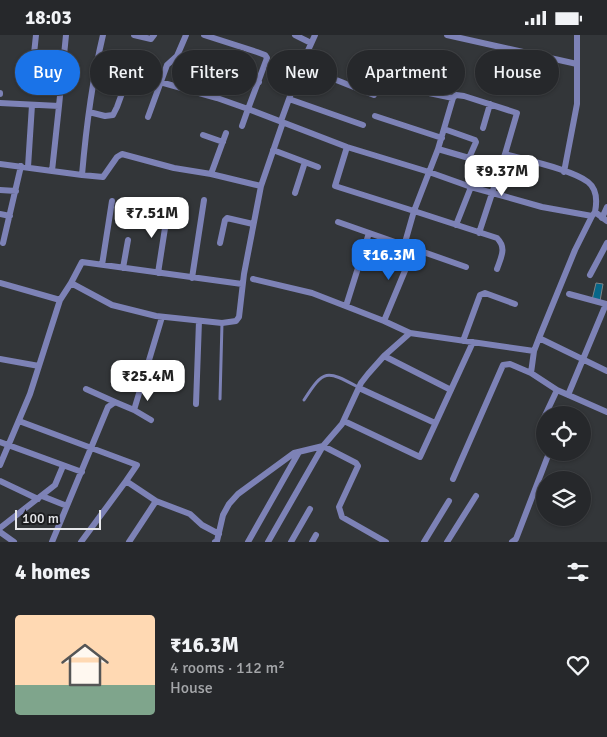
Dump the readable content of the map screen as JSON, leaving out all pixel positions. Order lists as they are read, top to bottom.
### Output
{
  "scale_bar": "100 m",
  "page": {
    "status": "18:03",
    "chip": [
      "Buy",
      "Rent",
      "Filters",
      "New",
      "Apartment",
      "House"
    ],
    "price": [
      "₹9.37M",
      "₹7.51M",
      "₹16.3M",
      "₹25.4M"
    ],
    "scale": "100 m",
    "heading": "4 homes",
    "list": [
      {
        "name": "₹16.3M",
        "note": "4 rooms · 112 m² · House"
      }
    ]
  }
}
